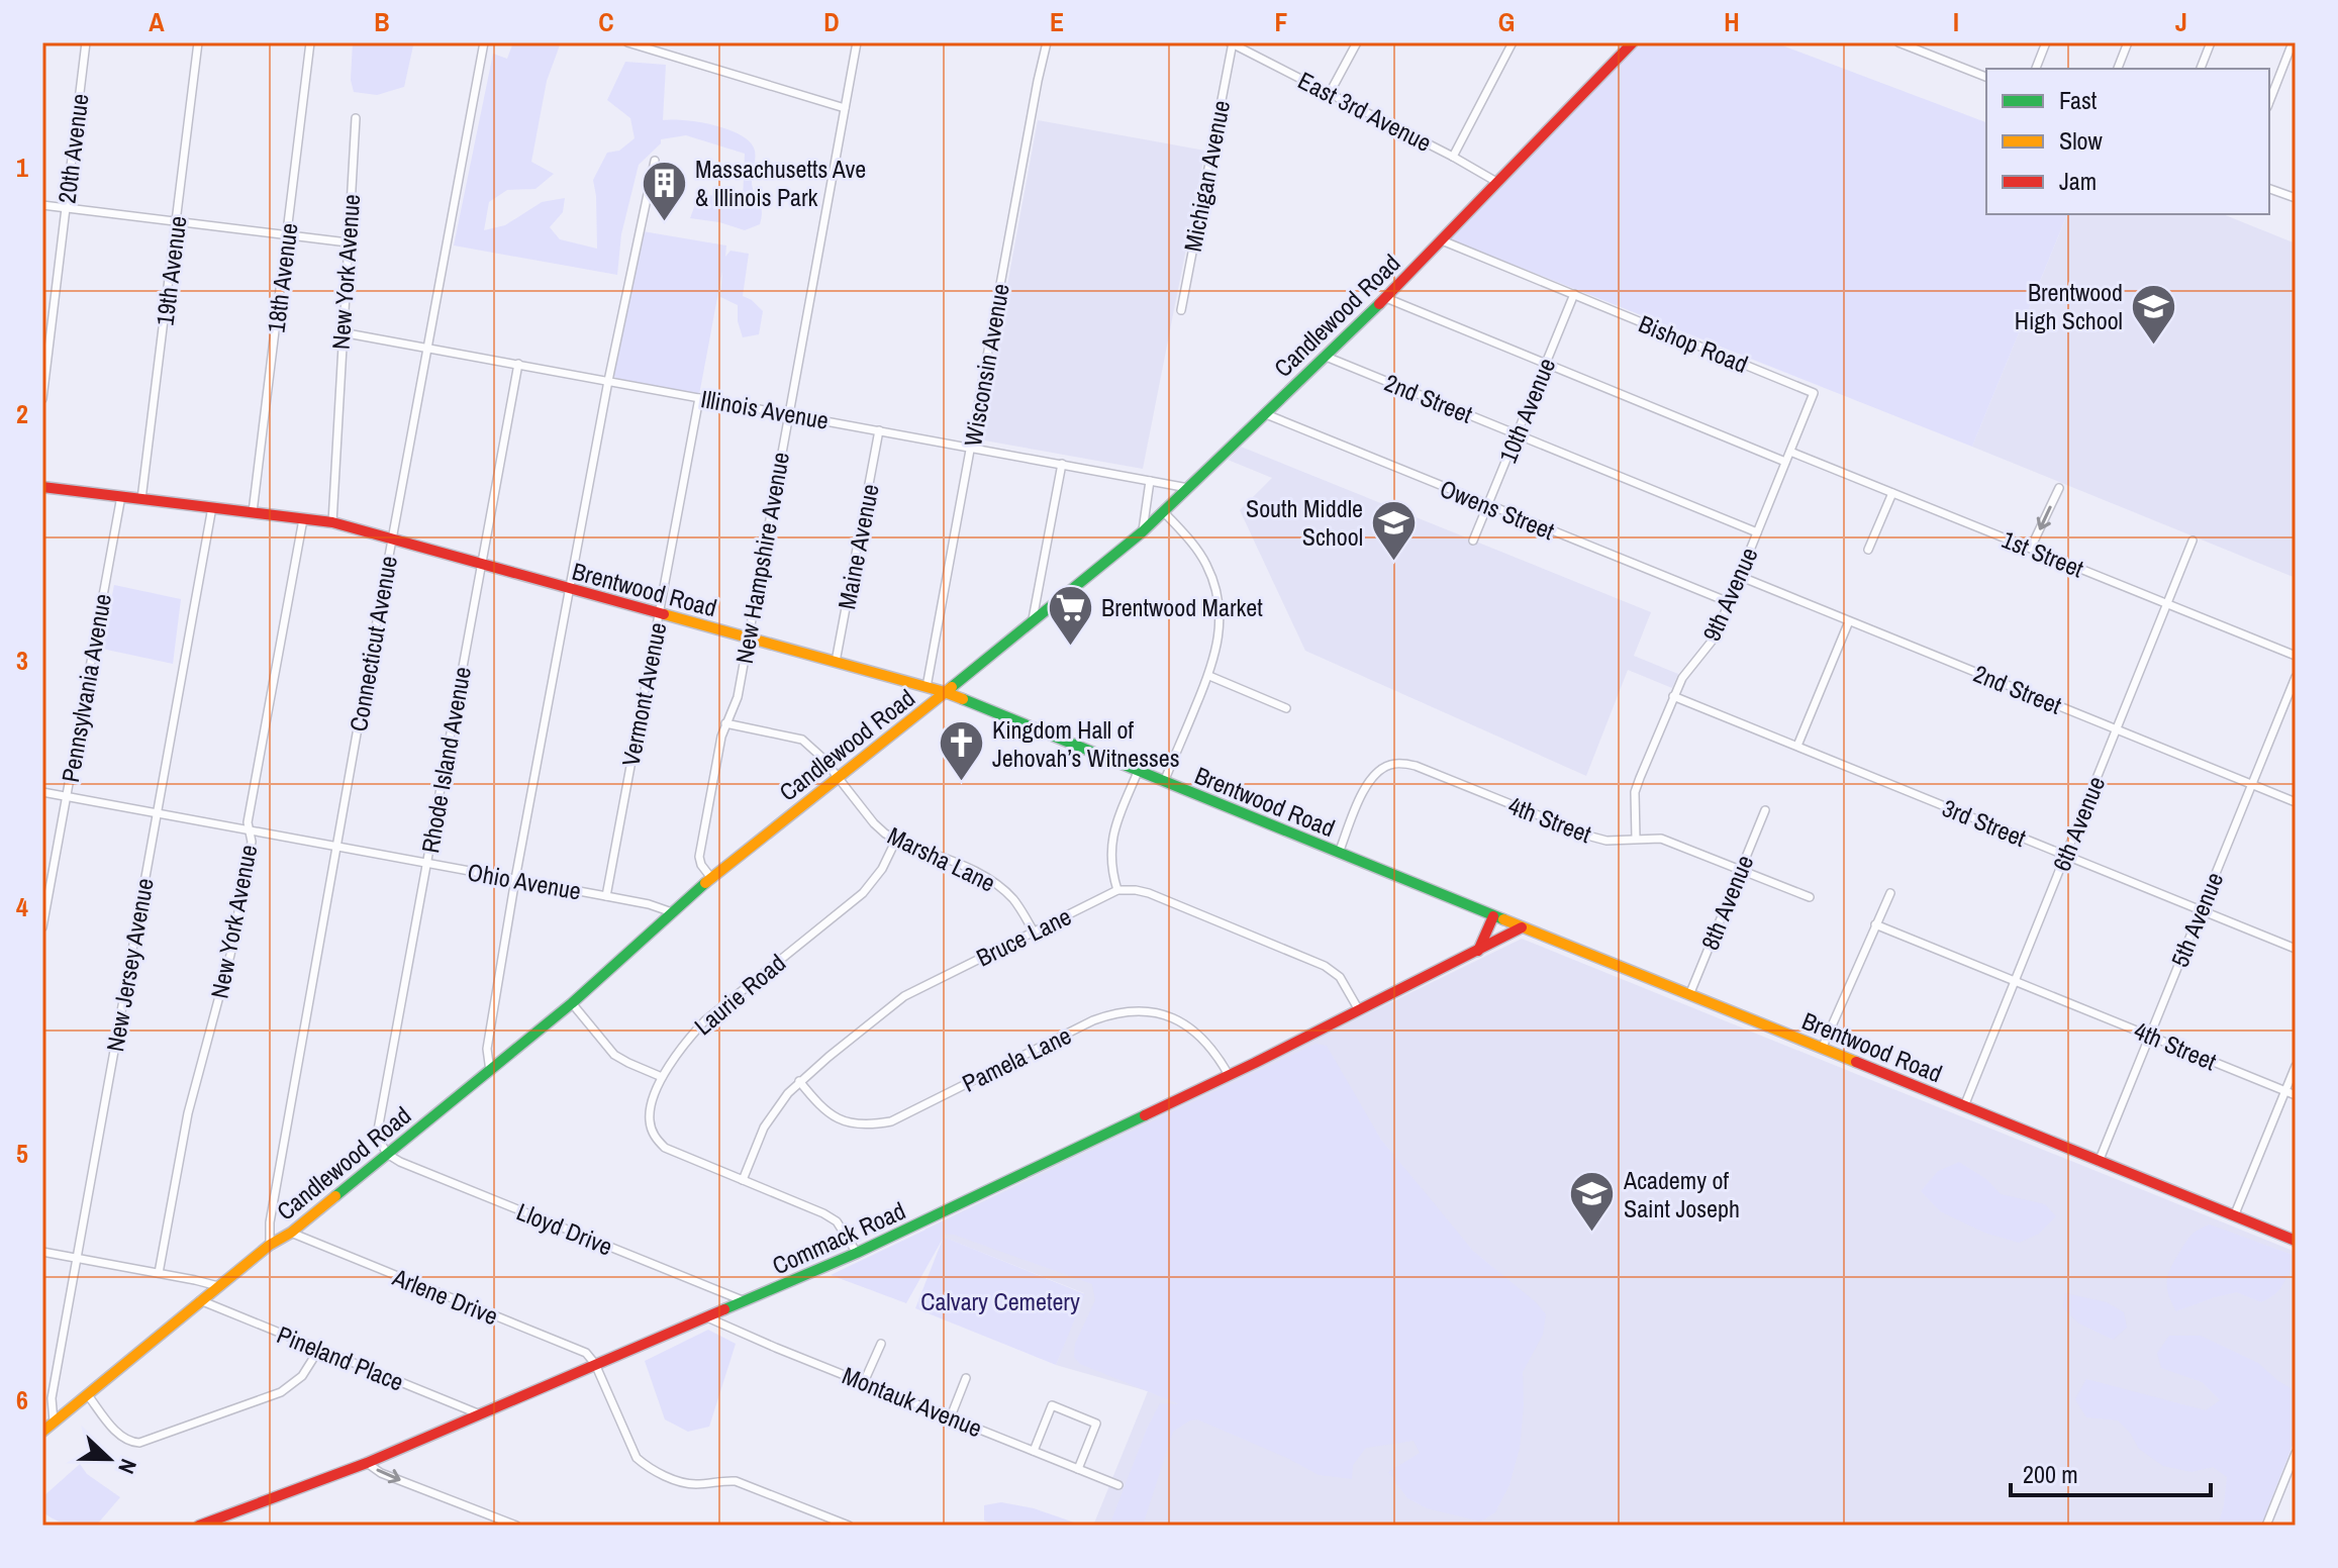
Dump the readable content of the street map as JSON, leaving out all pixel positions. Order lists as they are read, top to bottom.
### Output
{
  "streets": {
    "street": [
      "East 3rd Avenue",
      "20th Avenue",
      "Michigan Avenue",
      "19th Avenue",
      "New York Avenue",
      "18th Avenue",
      "Candlewood Road",
      "Bishop Road",
      "Wisconsin Avenue",
      "2nd Street",
      "Illinois Avenue",
      "10th Avenue",
      "Owens Street",
      "Maine Avenue",
      "1st Street",
      "New Hampshire Avenue",
      "Brentwood Road",
      "9th Avenue",
      "Connecticut Avenue",
      "Pennsylvania Avenue",
      "Vermont Avenue",
      "Rhode Island Avenue",
      "4th Street",
      "3rd Street",
      "6th Avenue",
      "Marsha Lane",
      "Ohio Avenue",
      "8th Avenue",
      "5th Avenue",
      "Bruce Lane",
      "New Jersey Avenue",
      "Laurie Road",
      "Pamela Lane",
      "Lloyd Drive",
      "Commack Road",
      "Arlene Drive",
      "Pineland Place",
      "Montauk Avenue"
    ]
  },
  "crossings": [
    ["East 3rd Avenue", "Michigan Avenue"],
    ["East 3rd Avenue", "Candlewood Road"],
    ["19th Avenue", "Brentwood Road"],
    ["New York Avenue", "Illinois Avenue"],
    ["New York Avenue", "Brentwood Road"],
    ["New York Avenue", "Ohio Avenue"],
    ["18th Avenue", "Brentwood Road"],
    ["Candlewood Road", "Bishop Road"],
    ["Candlewood Road", "2nd Street"],
    ["Candlewood Road", "Illinois Avenue"],
    ["Candlewood Road", "Owens Street"],
    ["Candlewood Road", "New Hampshire Avenue"],
    ["Candlewood Road", "Brentwood Road"],
    ["Candlewood Road", "Connecticut Avenue"],
    ["Candlewood Road", "Rhode Island Avenue"],
    ["Candlewood Road", "Marsha Lane"],
    ["Candlewood Road", "Ohio Avenue"],
    ["Candlewood Road", "New Jersey Avenue"],
    ["Candlewood Road", "Lloyd Drive"],
    ["Candlewood Road", "Arlene Drive"],
    ["Candlewood Road", "Pineland Place"],
    ["Bishop Road", "10th Avenue"],
    ["Bishop Road", "9th Avenue"],
    ["Wisconsin Avenue", "Illinois Avenue"],
    ["Wisconsin Avenue", "Brentwood Road"],
    ["2nd Street", "10th Avenue"],
    ["2nd Street", "9th Avenue"],
    ["2nd Street", "6th Avenue"],
    ["2nd Street", "5th Avenue"],
    ["Illinois Avenue", "Maine Avenue"],
    ["Illinois Avenue", "New Hampshire Avenue"],
    ["Illinois Avenue", "Connecticut Avenue"],
    ["Illinois Avenue", "Vermont Avenue"],
    ["Illinois Avenue", "Rhode Island Avenue"],
    ["10th Avenue", "Owens Street"],
    ["Owens Street", "9th Avenue"],
    ["Maine Avenue", "Brentwood Road"],
    ["1st Street", "9th Avenue"],
    ["1st Street", "6th Avenue"],
    ["New Hampshire Avenue", "Brentwood Road"],
    ["New Hampshire Avenue", "Marsha Lane"],
    ["Brentwood Road", "Connecticut Avenue"],
    ["Brentwood Road", "Pennsylvania Avenue"],
    ["Brentwood Road", "Vermont Avenue"],
    ["Brentwood Road", "Rhode Island Avenue"],
    ["Brentwood Road", "4th Street"],
    ["Brentwood Road", "6th Avenue"],
    ["Brentwood Road", "8th Avenue"],
    ["Brentwood Road", "5th Avenue"],
    ["Brentwood Road", "New Jersey Avenue"],
    ["Brentwood Road", "Commack Road"],
    ["9th Avenue", "4th Street"],
    ["9th Avenue", "3rd Street"],
    ["Connecticut Avenue", "Ohio Avenue"],
    ["Pennsylvania Avenue", "Ohio Avenue"],
    ["Vermont Avenue", "Ohio Avenue"],
    ["Rhode Island Avenue", "Ohio Avenue"],
    ["Rhode Island Avenue", "Lloyd Drive"],
    ["4th Street", "6th Avenue"],
    ["4th Street", "8th Avenue"],
    ["4th Street", "5th Avenue"],
    ["3rd Street", "6th Avenue"],
    ["3rd Street", "5th Avenue"],
    ["Marsha Lane", "Bruce Lane"],
    ["Marsha Lane", "Laurie Road"],
    ["Ohio Avenue", "New Jersey Avenue"],
    ["Bruce Lane", "Laurie Road"],
    ["Bruce Lane", "Pamela Lane"],
    ["Laurie Road", "Commack Road"],
    ["Pamela Lane", "Commack Road"],
    ["Lloyd Drive", "Commack Road"],
    ["Commack Road", "Arlene Drive"],
    ["Commack Road", "Pineland Place"],
    ["Commack Road", "Montauk Avenue"]
  ],
  "parks": ["Calvary Cemetery"],
  "places": {
    "building": ["Massachusetts Ave & Illinois Park"],
    "school or university": ["Brentwood High School", "South Middle School", "Academy of Saint Joseph"],
    "supermarket": ["Brentwood Market"],
    "church": ["Kingdom Hall of Jehovah’s Witnesses"]
  },
  "legend": ["Fast", "Slow", "Jam"],
  "scale_bar": "200 m",
  "north": "right",
  "grid": {
    "columns": [
      "A",
      "B",
      "C",
      "D",
      "E",
      "F",
      "G",
      "H",
      "I",
      "J"
    ],
    "rows": [
      "1",
      "2",
      "3",
      "4",
      "5",
      "6"
    ]
  }
}
